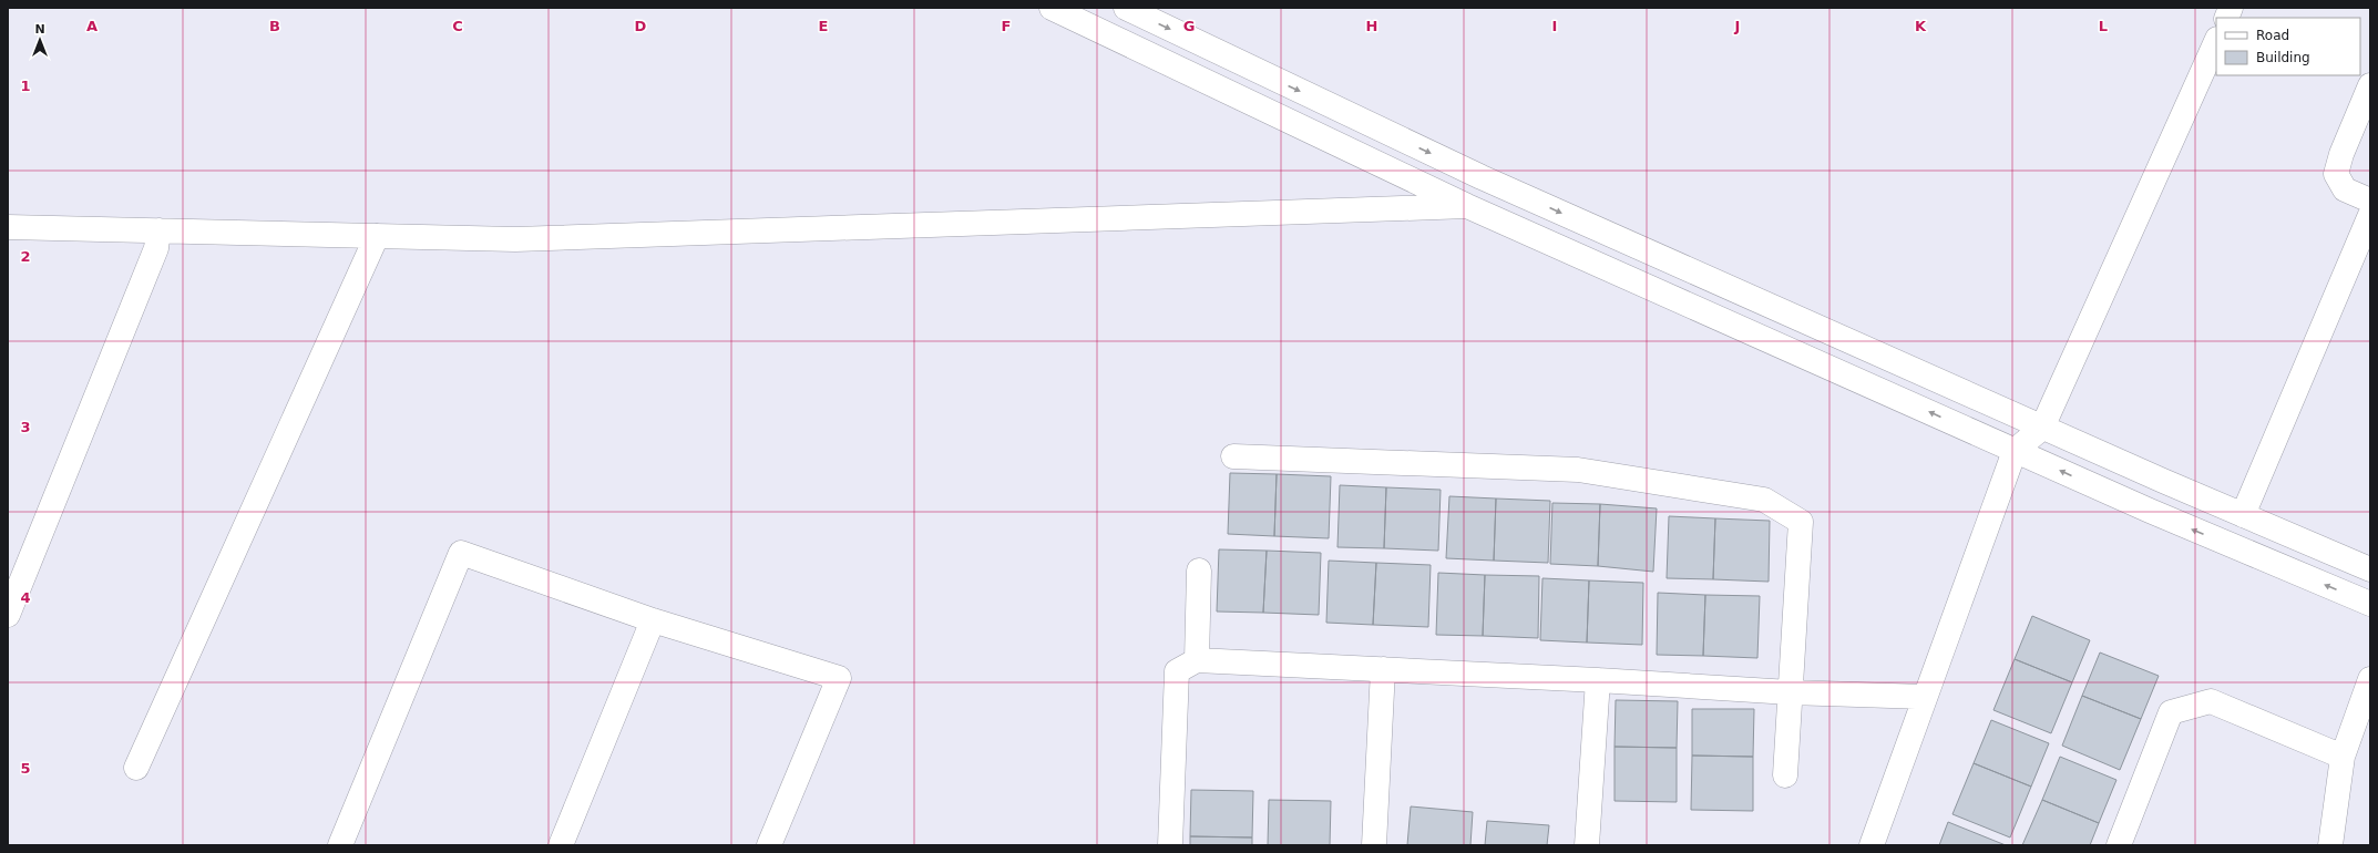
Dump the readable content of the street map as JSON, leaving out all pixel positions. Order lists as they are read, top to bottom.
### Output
{
  "legend": ["Road", "Building"],
  "north": "top",
  "grid": {
    "columns": [
      "A",
      "B",
      "C",
      "D",
      "E",
      "F",
      "G",
      "H",
      "I",
      "J",
      "K",
      "L"
    ],
    "rows": [
      "1",
      "2",
      "3",
      "4",
      "5"
    ]
  }
}
